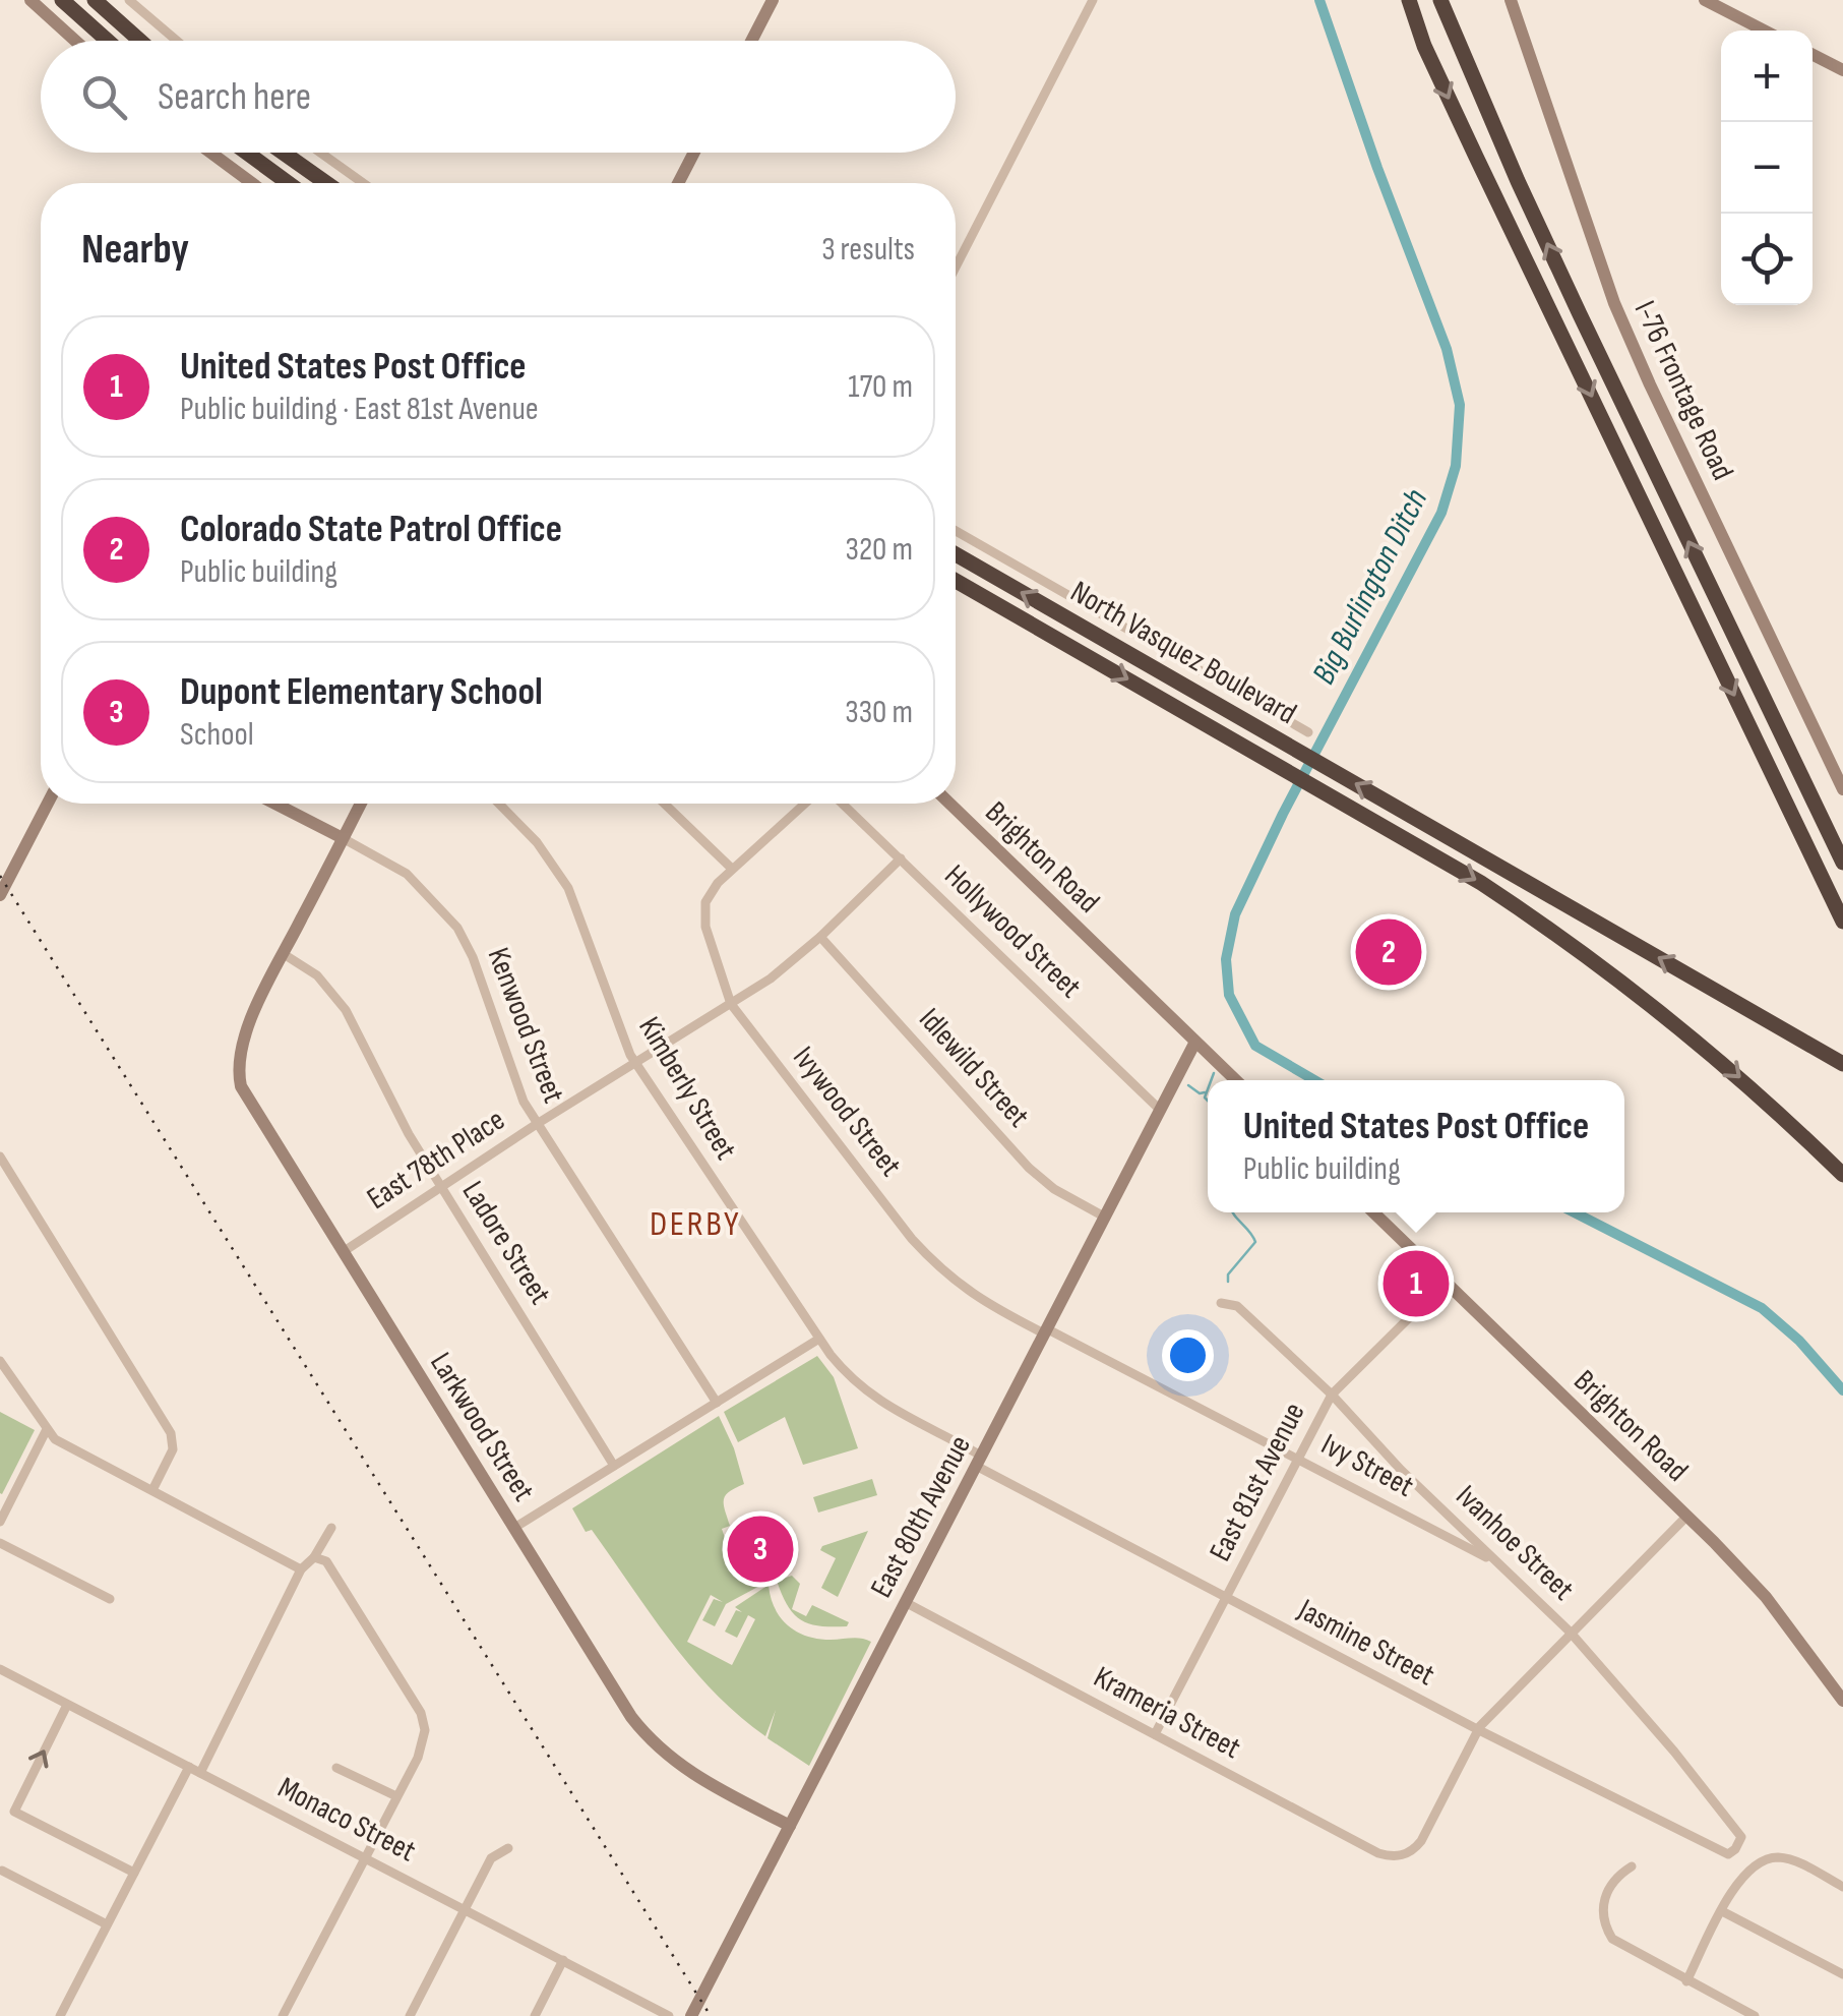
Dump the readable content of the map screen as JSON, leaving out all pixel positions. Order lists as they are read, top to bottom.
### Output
{
  "streets": {
    "highway": ["North Vasquez Boulevard"],
    "street": [
      "I-76 Frontage Road",
      "Brighton Road",
      "Hollywood Street",
      "Kenwood Street",
      "Idlewild Street",
      "Kimberly Street",
      "Ivywood Street",
      "East 78th Place",
      "Ladore Street",
      "Larkwood Street",
      "Ivy Street",
      "East 81st Avenue",
      "East 80th Avenue",
      "Ivanhoe Street",
      "Jasmine Street",
      "Krameria Street",
      "Monaco Street"
    ]
  },
  "crossings": [
    ["Brighton Road", "East 81st Avenue"],
    ["Brighton Road", "East 80th Avenue"],
    ["Hollywood Street", "East 78th Place"],
    ["Hollywood Street", "East 80th Avenue"],
    ["Kenwood Street", "East 78th Place"],
    ["Kenwood Street", "Larkwood Street"],
    ["Idlewild Street", "East 78th Place"],
    ["Idlewild Street", "East 80th Avenue"],
    ["Kimberly Street", "East 78th Place"],
    ["Kimberly Street", "East 80th Avenue"],
    ["Kimberly Street", "Jasmine Street"],
    ["Ivywood Street", "East 78th Place"],
    ["Ivywood Street", "Ivy Street"],
    ["Ivywood Street", "East 80th Avenue"],
    ["East 78th Place", "Ladore Street"],
    ["East 78th Place", "Larkwood Street"],
    ["Ladore Street", "Larkwood Street"],
    ["Larkwood Street", "East 80th Avenue"],
    ["Ivy Street", "East 81st Avenue"],
    ["Ivy Street", "East 80th Avenue"],
    ["Ivy Street", "Ivanhoe Street"],
    ["East 81st Avenue", "Ivanhoe Street"],
    ["East 81st Avenue", "Jasmine Street"],
    ["East 81st Avenue", "Krameria Street"],
    ["East 80th Avenue", "Jasmine Street"],
    ["East 80th Avenue", "Krameria Street"],
    ["Ivanhoe Street", "Jasmine Street"],
    ["Jasmine Street", "Krameria Street"]
  ],
  "districts": ["DERBY"],
  "water": ["Big Burlington Ditch"],
  "page": {
    "map_buttons": ["+", "−"],
    "search": "Search here",
    "heading": ["Nearby", "3 results"],
    "list": [
      {
        "mark": "1",
        "name": "United States Post Office",
        "note": "Public building · East 81st Avenue",
        "value": "170 m"
      },
      {
        "mark": "2",
        "name": "Colorado State Patrol Office",
        "note": "Public building",
        "value": "320 m"
      },
      {
        "mark": "3",
        "name": "Dupont Elementary School",
        "note": "School",
        "value": "330 m"
      }
    ],
    "pins": ["2", "1", "3"],
    "popup": ["United States Post Office", "Public building"]
  }
}
